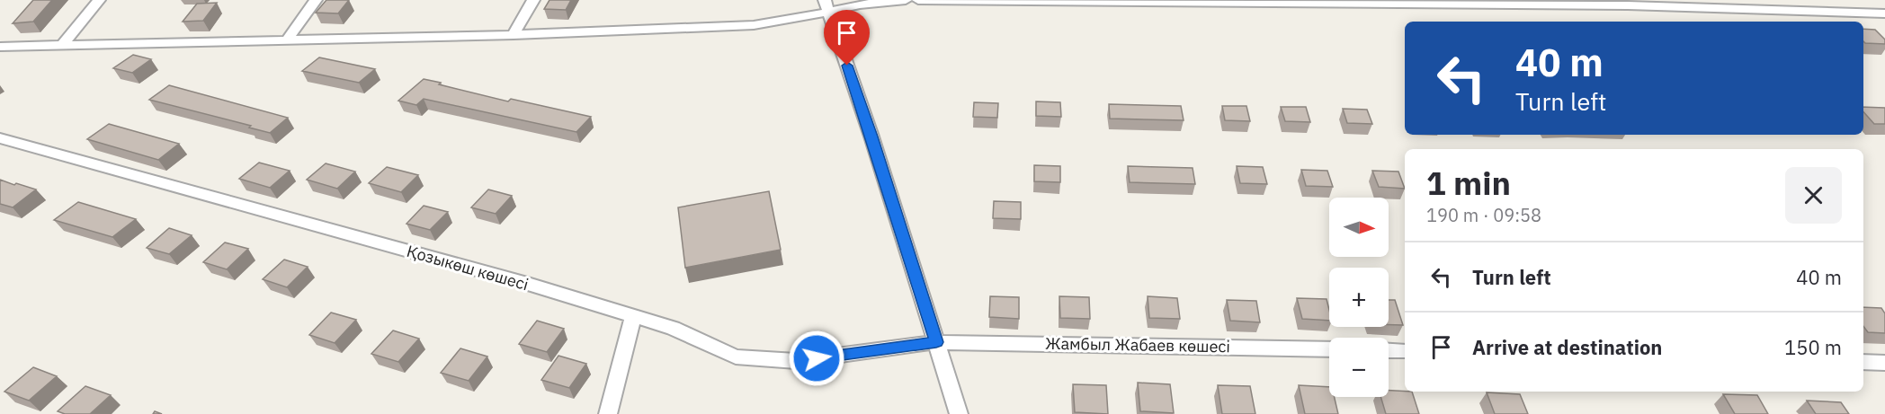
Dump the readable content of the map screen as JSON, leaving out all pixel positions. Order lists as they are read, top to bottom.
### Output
{
  "streets": {
    "street": ["Қозыкөш көшесі", "Жамбыл Жабаев көшесі"]
  },
  "crossings": [
    ["Қозыкөш көшесі", "Жамбыл Жабаев көшесі"]
  ],
  "north": "right",
  "page": {
    "turn": ["40 m", "Turn left"],
    "heading": ["1 min", "190 m · 09:58"],
    "map_buttons": ["+", "−"],
    "list": [
      {
        "name": "Turn left",
        "value": "40 m"
      },
      {
        "name": "Arrive at destination",
        "value": "150 m"
      }
    ]
  }
}
